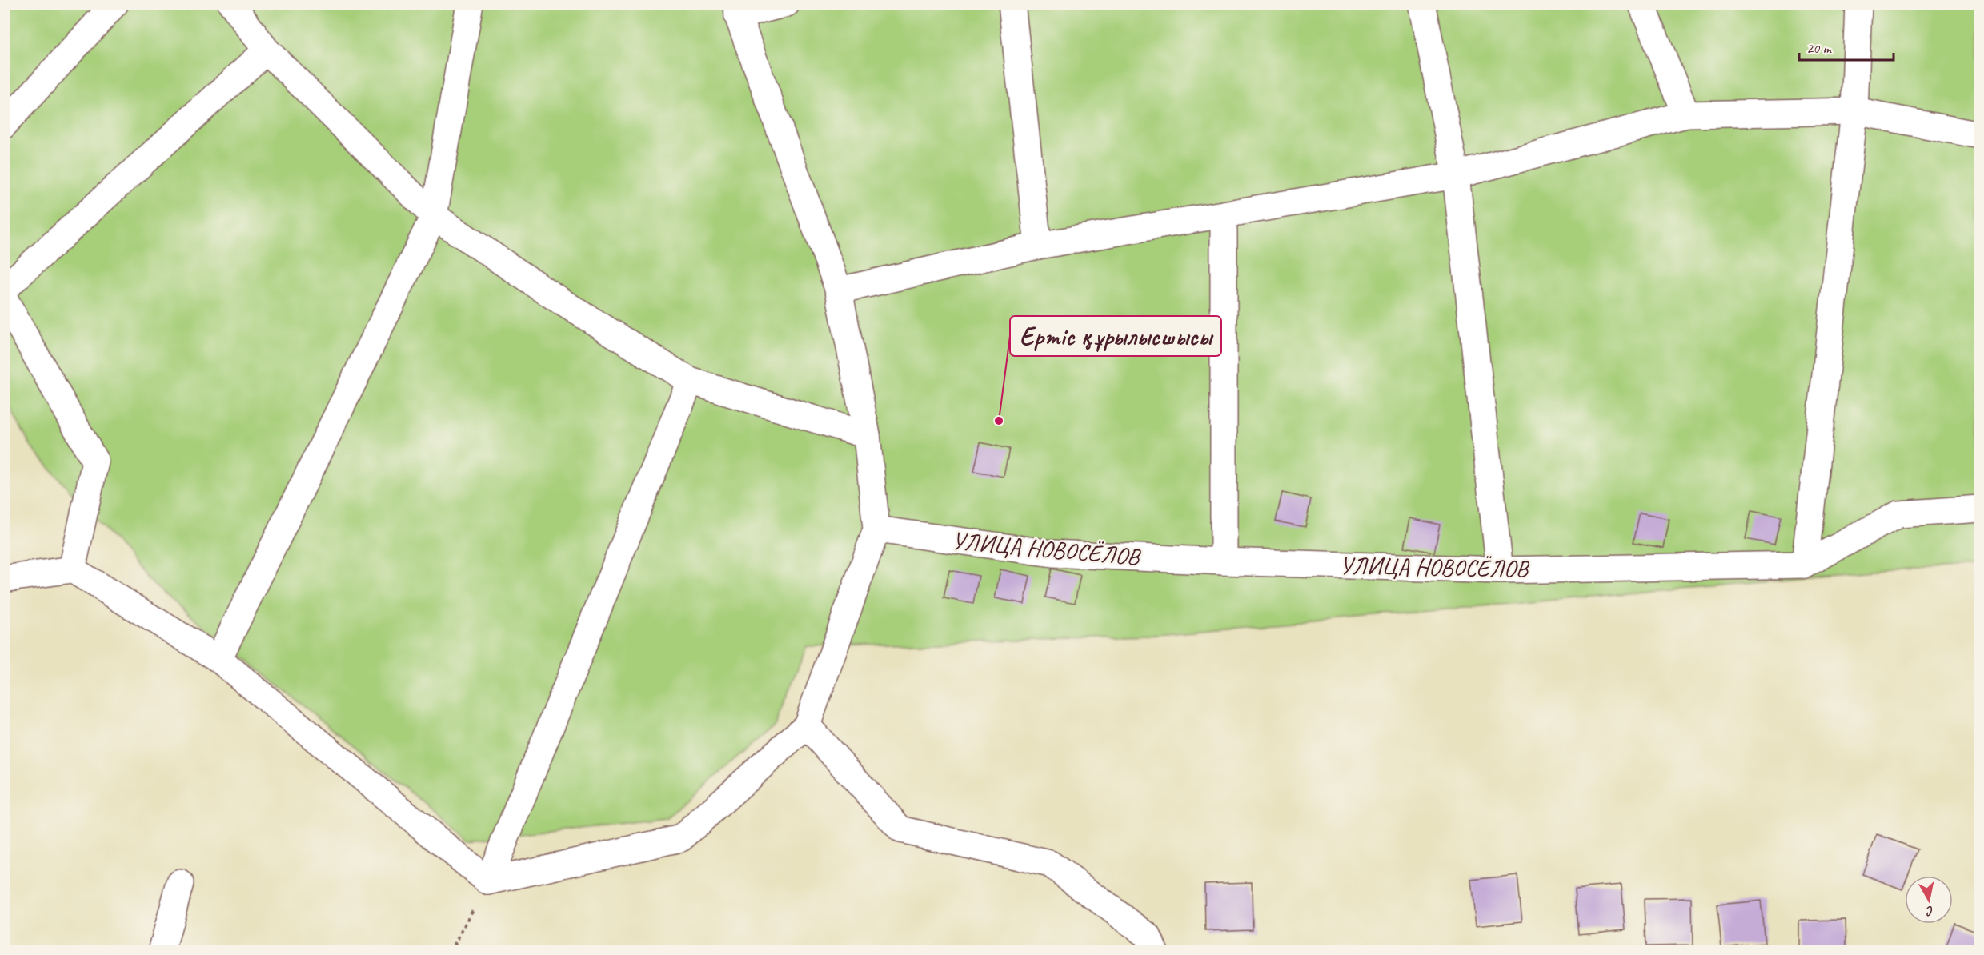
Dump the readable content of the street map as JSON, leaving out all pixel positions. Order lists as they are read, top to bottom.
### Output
{
  "streets": {
    "street": ["УЛИЦА НОВОСЁЛОВ"]
  },
  "places": ["Ертіс құрылысшысы"],
  "scale_bar": "20 m",
  "north": "bottom"
}
